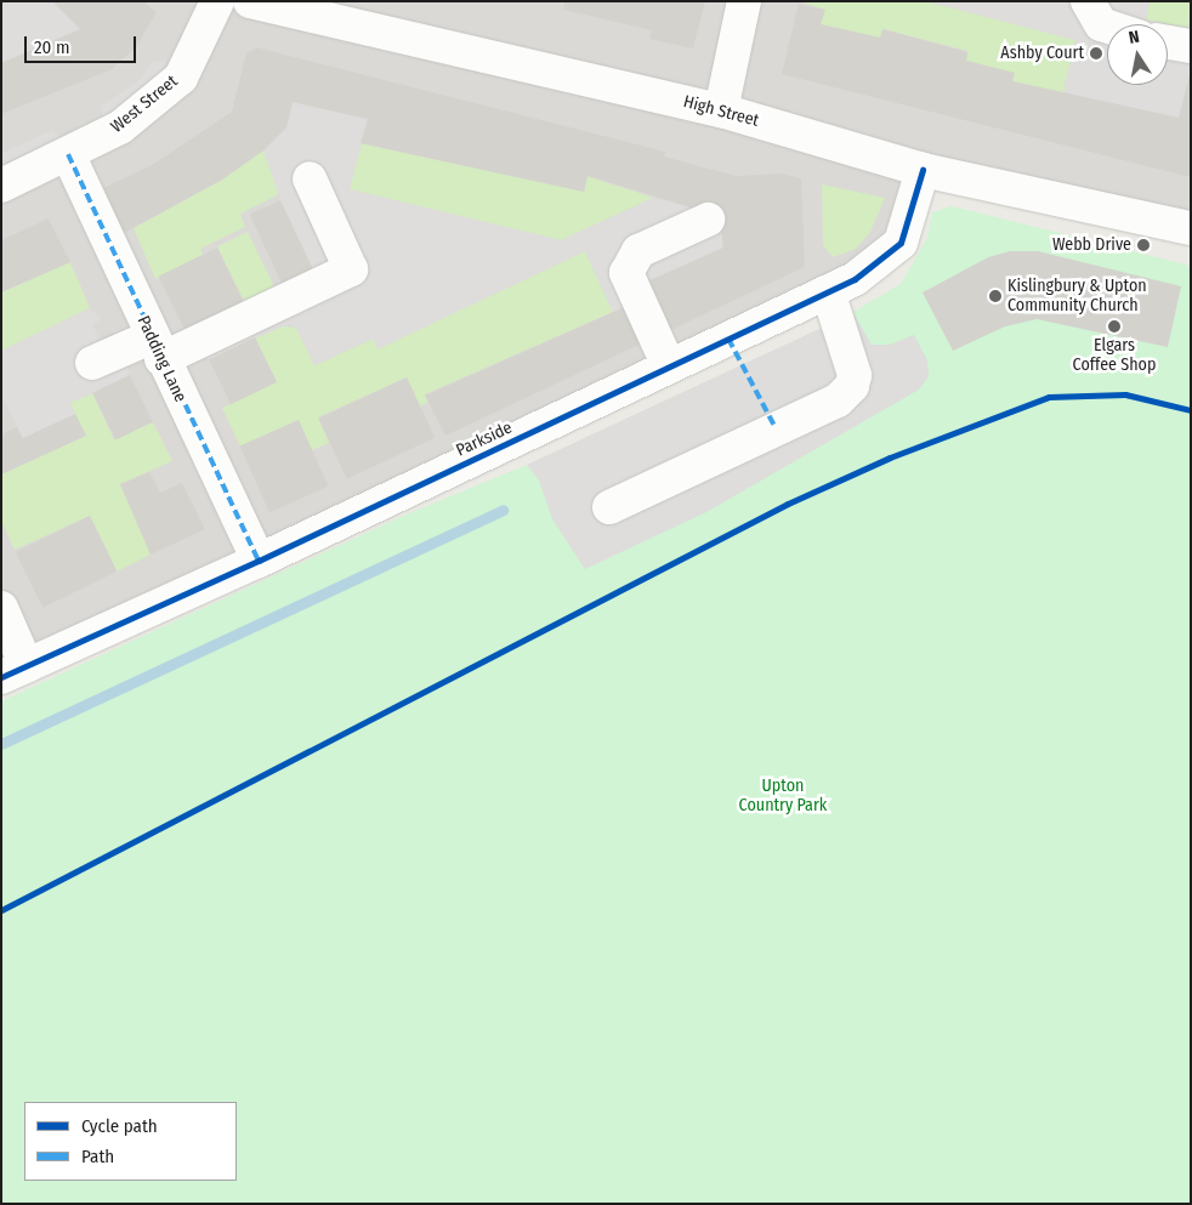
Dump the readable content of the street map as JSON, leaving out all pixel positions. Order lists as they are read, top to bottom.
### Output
{
  "streets": {
    "street": [
      "West Street",
      "High Street",
      "Padding Lane",
      "Parkside"
    ]
  },
  "crossings": [
    ["West Street", "Padding Lane"],
    ["High Street", "Parkside"],
    ["Padding Lane", "Parkside"]
  ],
  "parks": ["Upton Country Park"],
  "places": [
    "Ashby Court",
    "Webb Drive",
    "Kislingbury & Upton Community Church",
    "Elgars Coffee Shop"
  ],
  "legend": ["Cycle path", "Path"],
  "scale_bar": "20 m",
  "north": "top"
}
